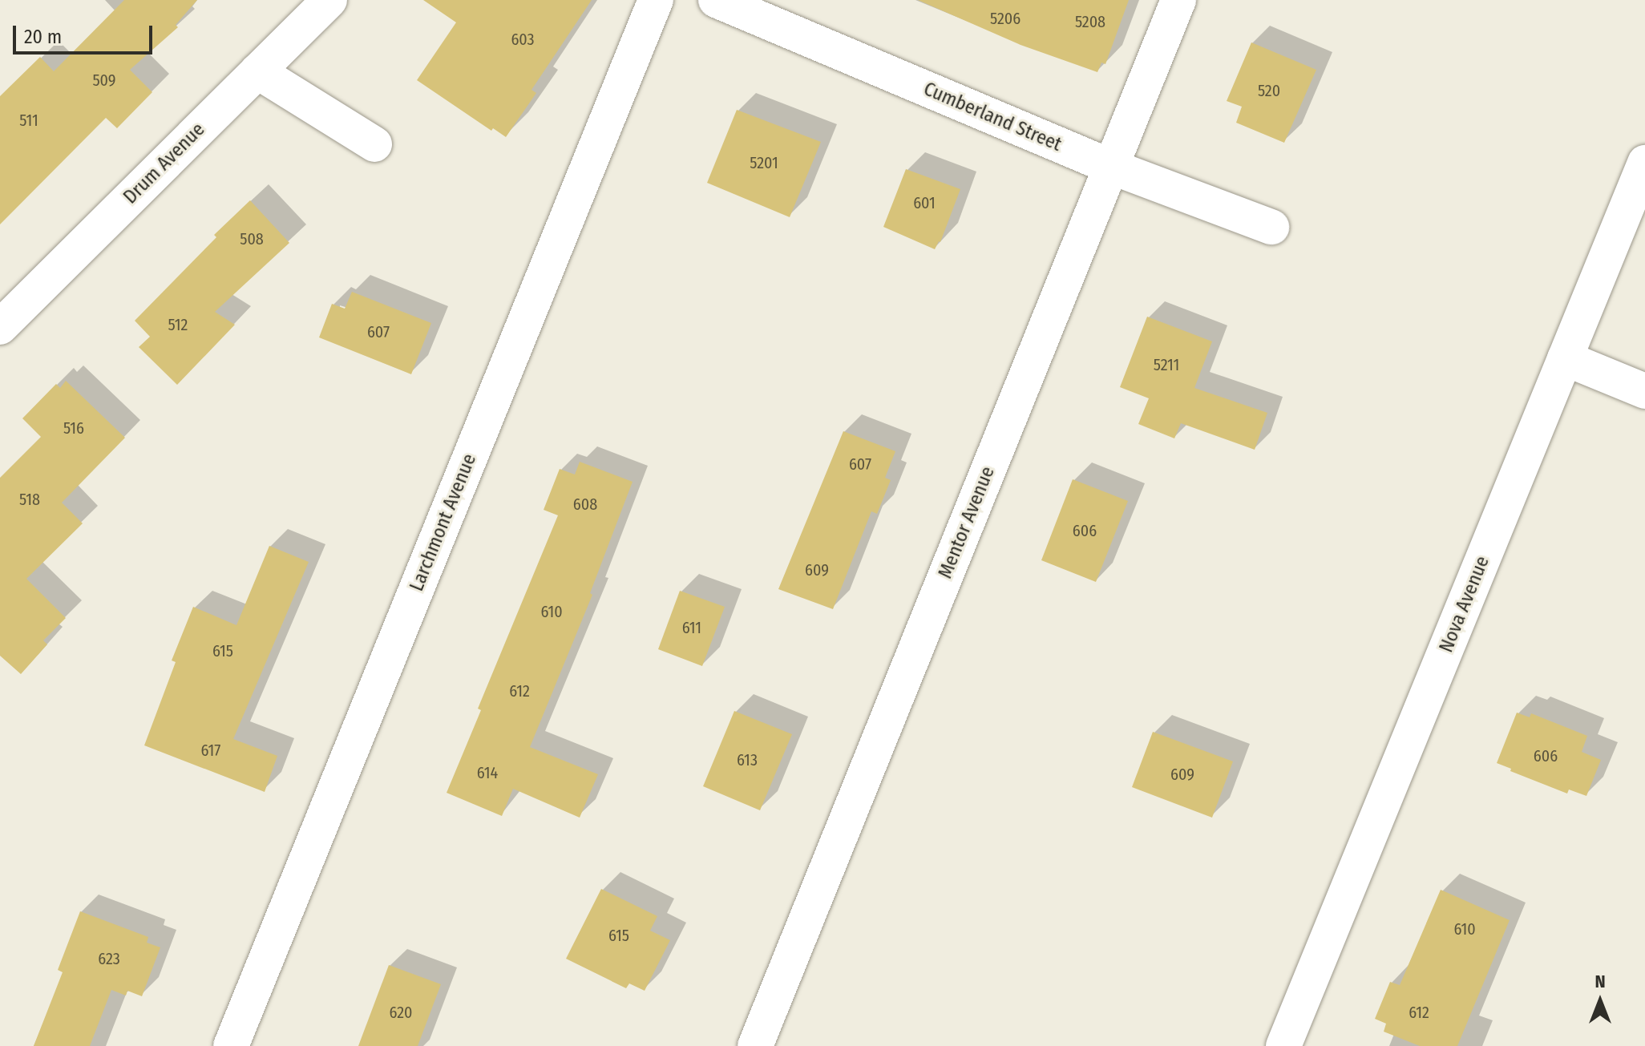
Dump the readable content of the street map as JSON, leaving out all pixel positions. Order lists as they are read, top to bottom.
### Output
{
  "streets": {
    "street": [
      "Cumberland Street",
      "Drum Avenue",
      "Larchmont Avenue",
      "Mentor Avenue",
      "Nova Avenue"
    ]
  },
  "crossings": [
    ["Cumberland Street", "Mentor Avenue"]
  ],
  "house_numbers": [
    "5206",
    "5208",
    "603",
    "509",
    "520",
    "511",
    "5201",
    "601",
    "508",
    "512",
    "607",
    "5211",
    "516",
    "607",
    "518",
    "608",
    "606",
    "609",
    "610",
    "611",
    "615",
    "612",
    "617",
    "606",
    "613",
    "614",
    "609",
    "610",
    "615",
    "623",
    "620",
    "612"
  ],
  "scale_bar": "20 m",
  "north": "top"
}
